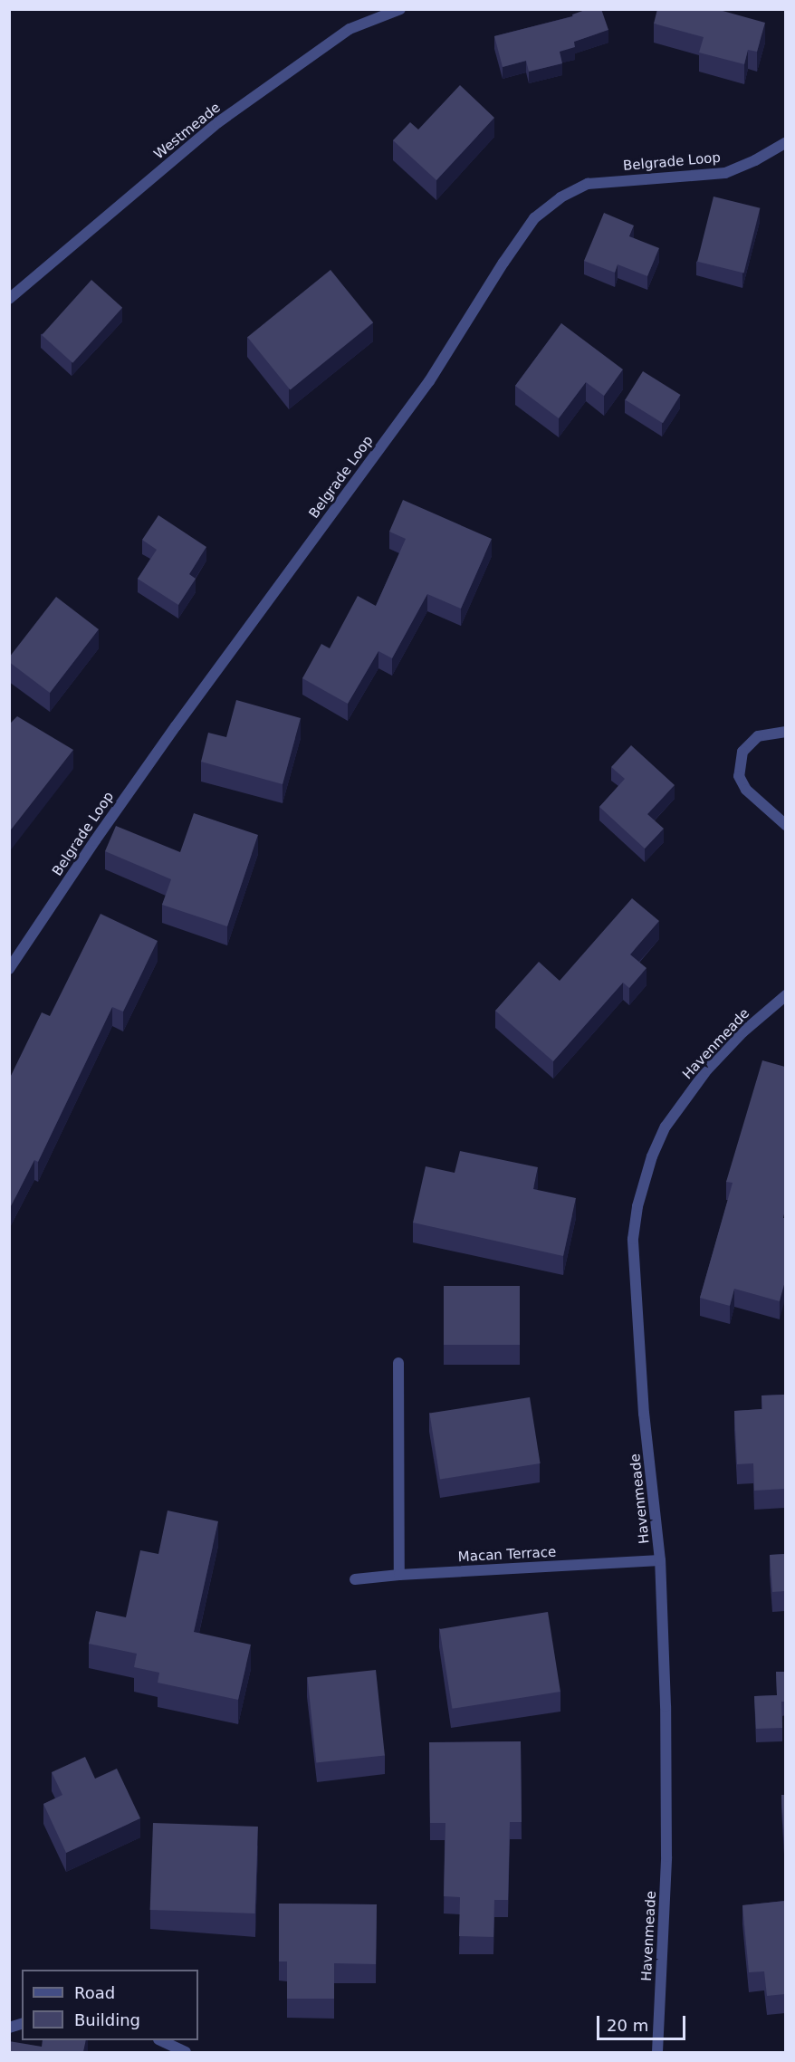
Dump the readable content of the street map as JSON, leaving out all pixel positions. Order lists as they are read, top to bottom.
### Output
{
  "streets": {
    "street": [
      "Westmeade",
      "Belgrade Loop",
      "Havenmeade",
      "Macan Terrace"
    ]
  },
  "crossings": [
    ["Havenmeade", "Macan Terrace"]
  ],
  "legend": ["Road", "Building"],
  "scale_bar": "20 m"
}
